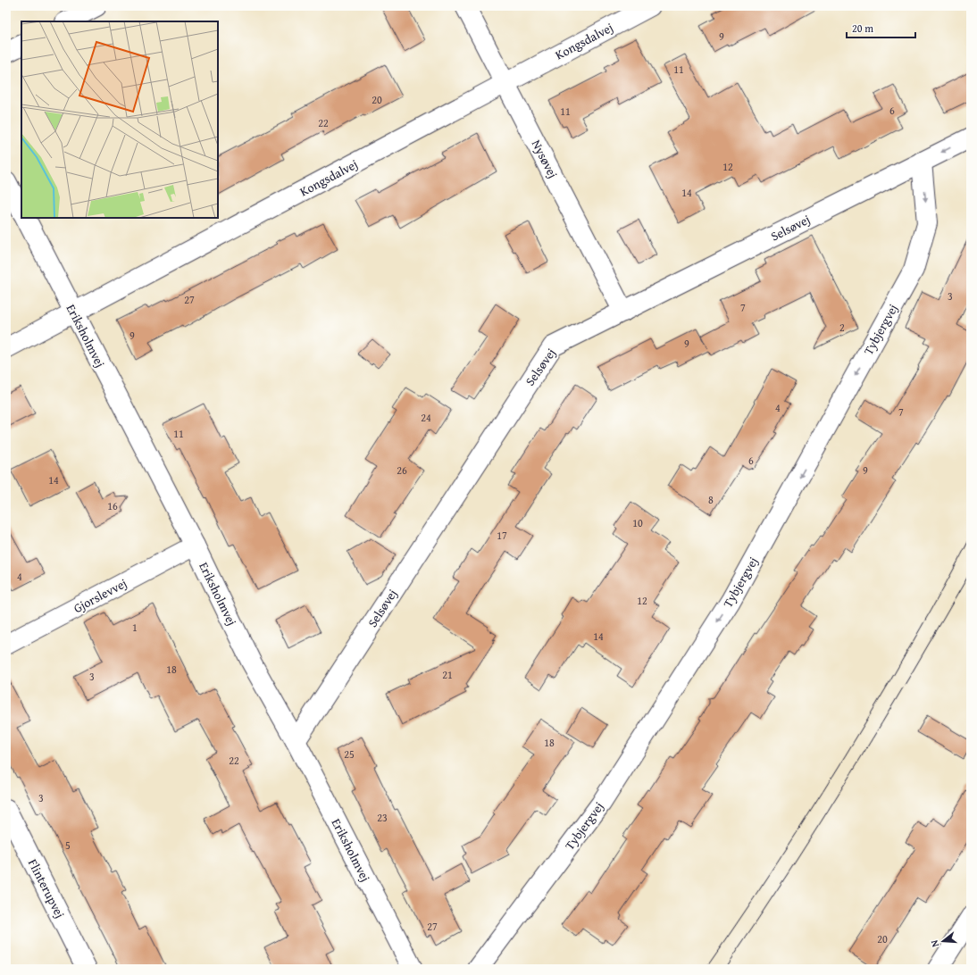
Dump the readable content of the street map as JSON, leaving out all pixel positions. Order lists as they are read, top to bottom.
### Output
{
  "streets": {
    "street": [
      "Kongsdalvej",
      "Nysøvej",
      "Selsøvej",
      "Tybjergvej",
      "Eriksholmvej",
      "Gjorslevvej",
      "Flinterupvej"
    ]
  },
  "crossings": [
    ["Kongsdalvej", "Nysøvej"],
    ["Kongsdalvej", "Eriksholmvej"],
    ["Nysøvej", "Selsøvej"],
    ["Selsøvej", "Tybjergvej"],
    ["Selsøvej", "Eriksholmvej"],
    ["Eriksholmvej", "Gjorslevvej"]
  ],
  "one_way": ["Tybjergvej"],
  "house_numbers": [
    "9",
    "11",
    "20",
    "6",
    "11",
    "22",
    "12",
    "14",
    "3",
    "27",
    "7",
    "2",
    "9",
    "9",
    "4",
    "7",
    "24",
    "11",
    "6",
    "26",
    "9",
    "14",
    "8",
    "16",
    "10",
    "17",
    "4",
    "12",
    "1",
    "14",
    "18",
    "21",
    "3",
    "18",
    "25",
    "22",
    "3",
    "23",
    "5",
    "27",
    "20"
  ],
  "scale_bar": "20 m",
  "north": "left"
}
